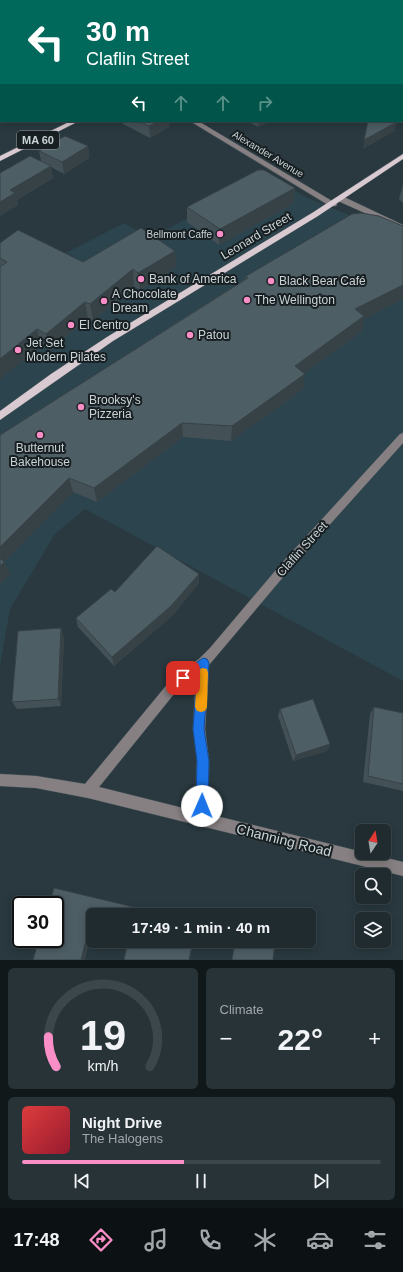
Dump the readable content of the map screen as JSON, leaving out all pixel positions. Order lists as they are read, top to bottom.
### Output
{
  "streets": {
    "main road": ["MA 60", "Leonard Street"],
    "street": ["Alexander Avenue", "Claflin Street", "Channing Road"]
  },
  "crossings": [
    ["Alexander Avenue", "Leonard Street"],
    ["Claflin Street", "Channing Road"]
  ],
  "places": [
    "Bellmont Caffe",
    "Bank of America",
    "Black Bear Café",
    "The Wellington",
    "A Chocolate Dream",
    "El Centro",
    "Patou",
    "Jet Set Modern Pilates",
    "Brooksy's Pizzeria",
    "Butternut Bakehouse"
  ],
  "north": "top",
  "page": {
    "turn": ["30 m", "Claflin Street"],
    "limit": "30",
    "trip": "17:49 · 1 min · 40 m",
    "tile": "Climate",
    "heat": ["−", "22°", "+"],
    "song": ["Night Drive", "The Halogens"],
    "tabs": "17:48",
    "gauge": ["19", "km/h"]
  }
}
